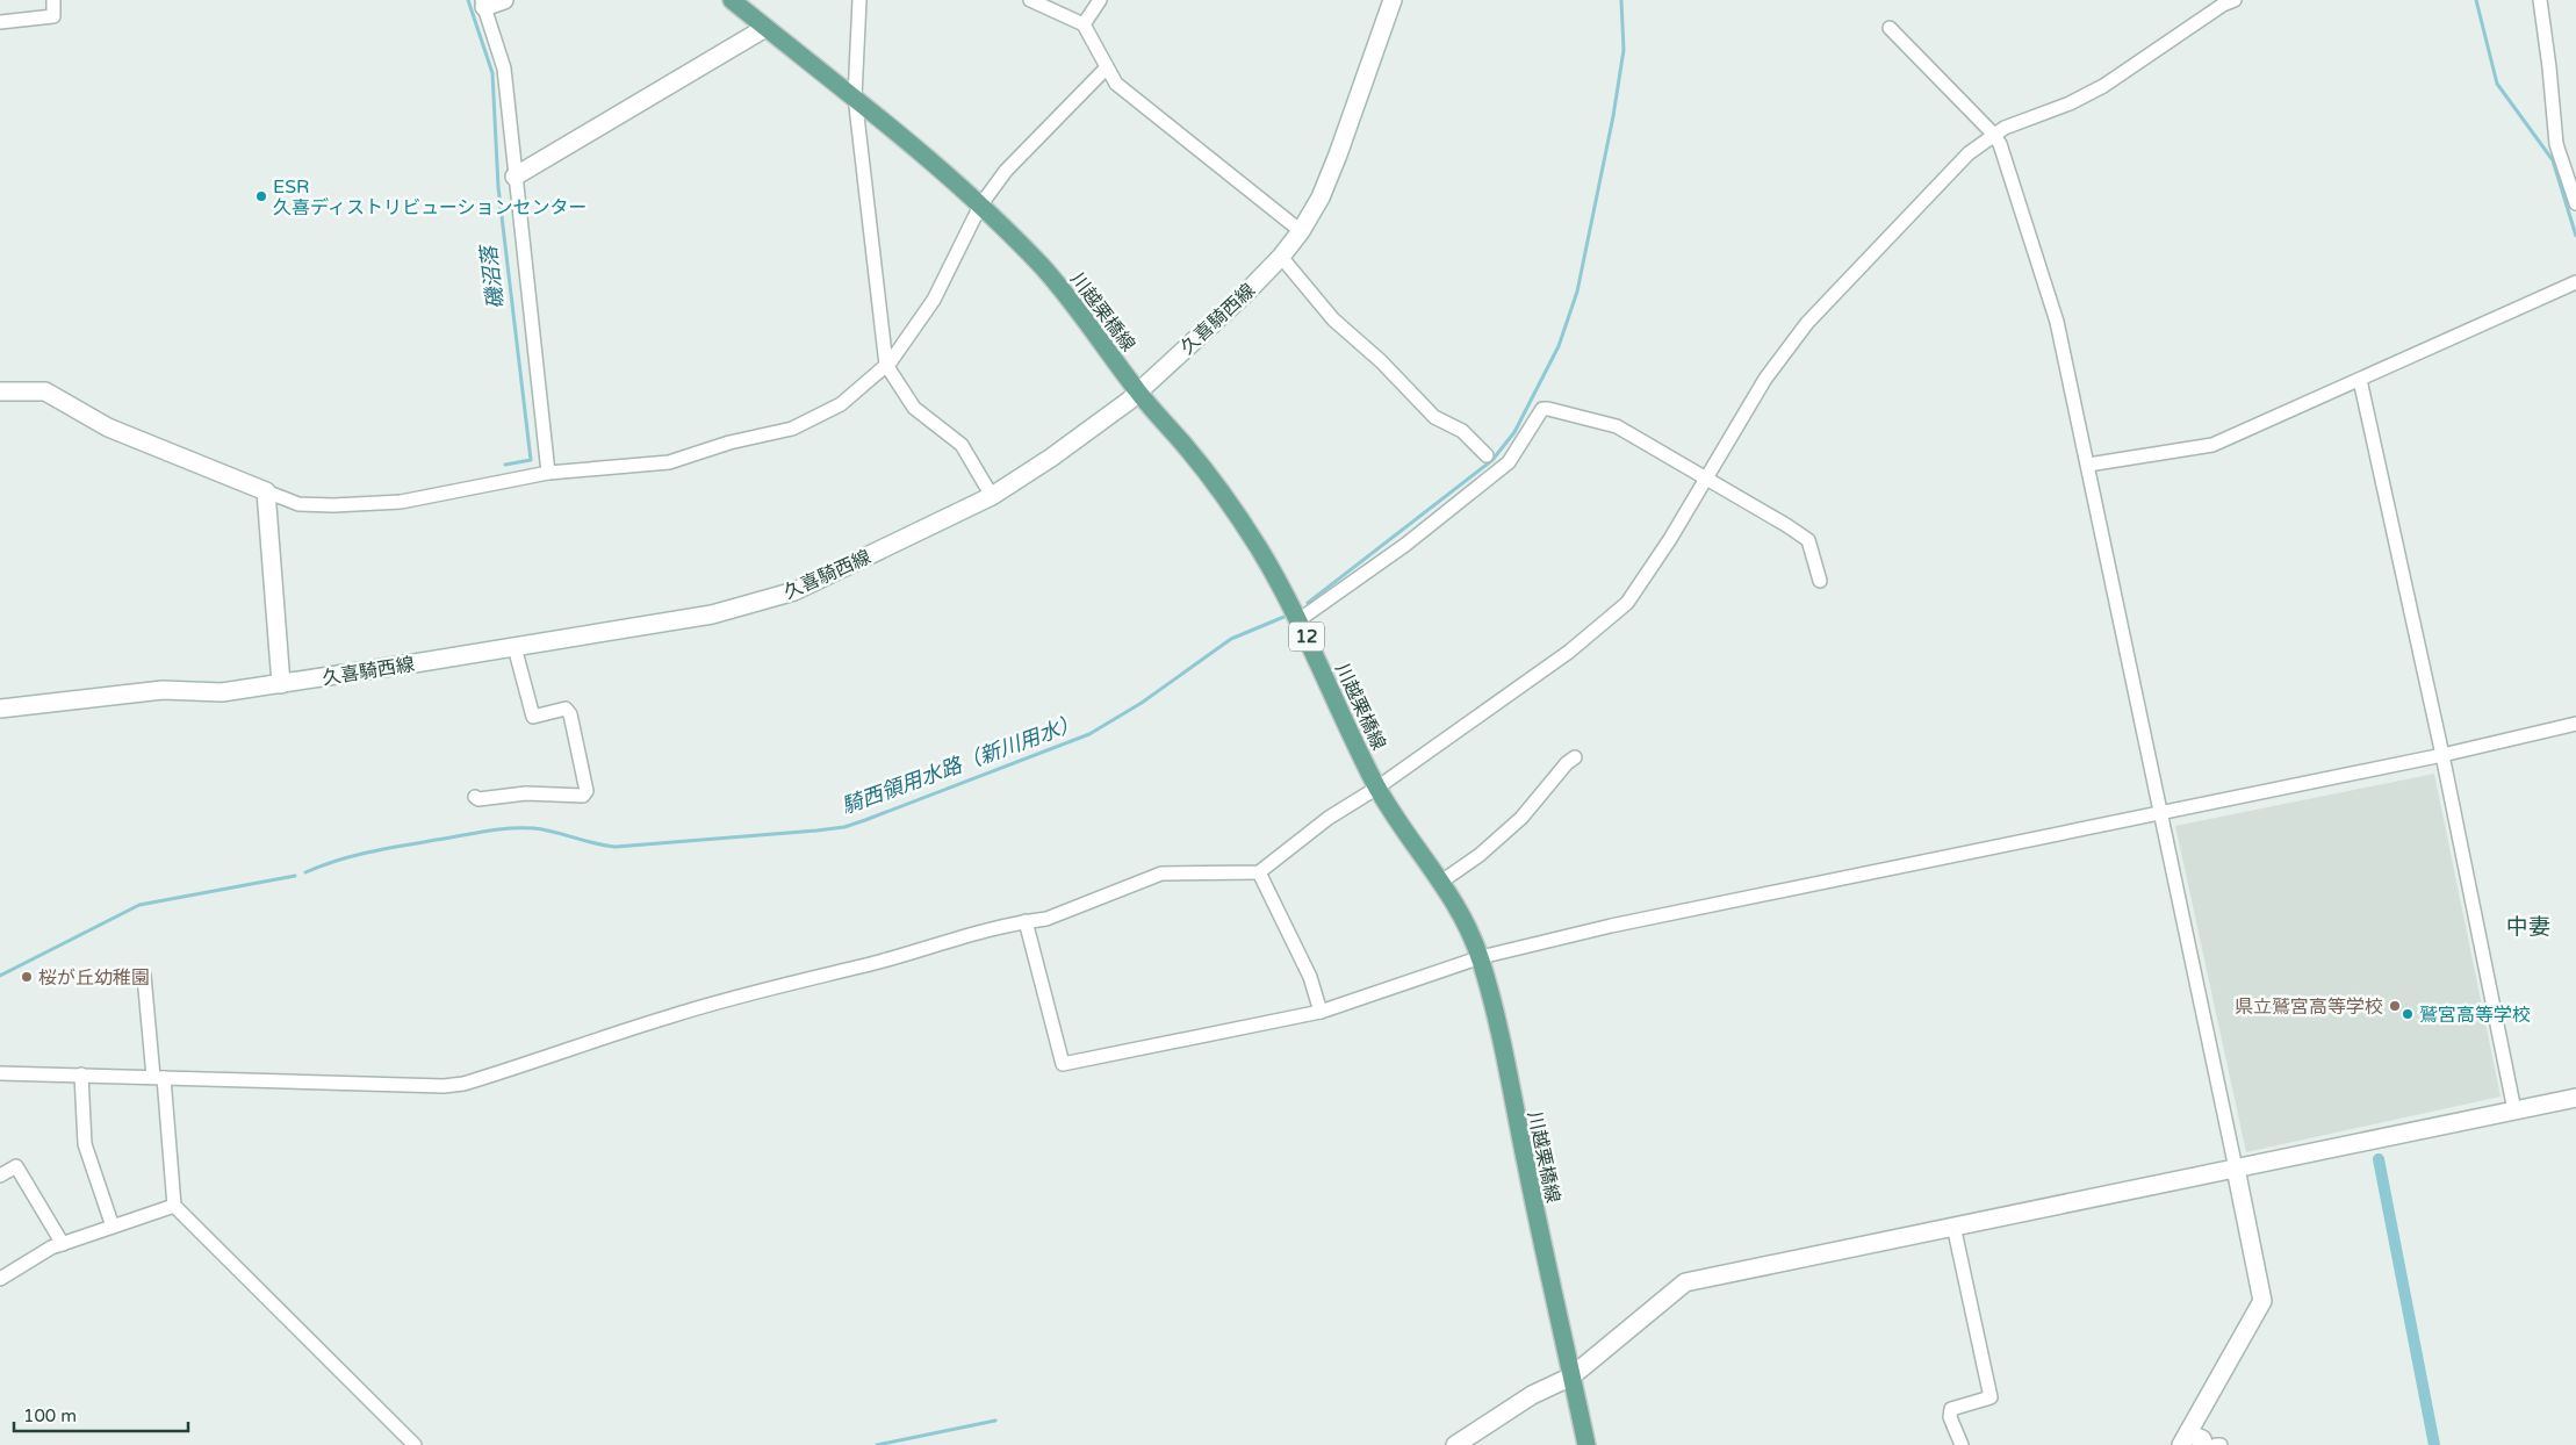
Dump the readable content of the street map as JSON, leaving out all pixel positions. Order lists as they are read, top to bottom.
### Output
{
  "streets": {
    "main road": ["川越栗橋線", "12"],
    "street": ["久喜騎西線"]
  },
  "crossings": [
    ["川越栗橋線", "久喜騎西線"]
  ],
  "districts": ["中妻"],
  "water": ["磯沼落", "騎西領用水路（新川用水）"],
  "places": [
    "ESR 久喜ディストリビューションセンター",
    "桜が丘幼稚園",
    "県立鷲宮高等学校",
    "鷲宮高等学校"
  ],
  "scale_bar": "100 m"
}
